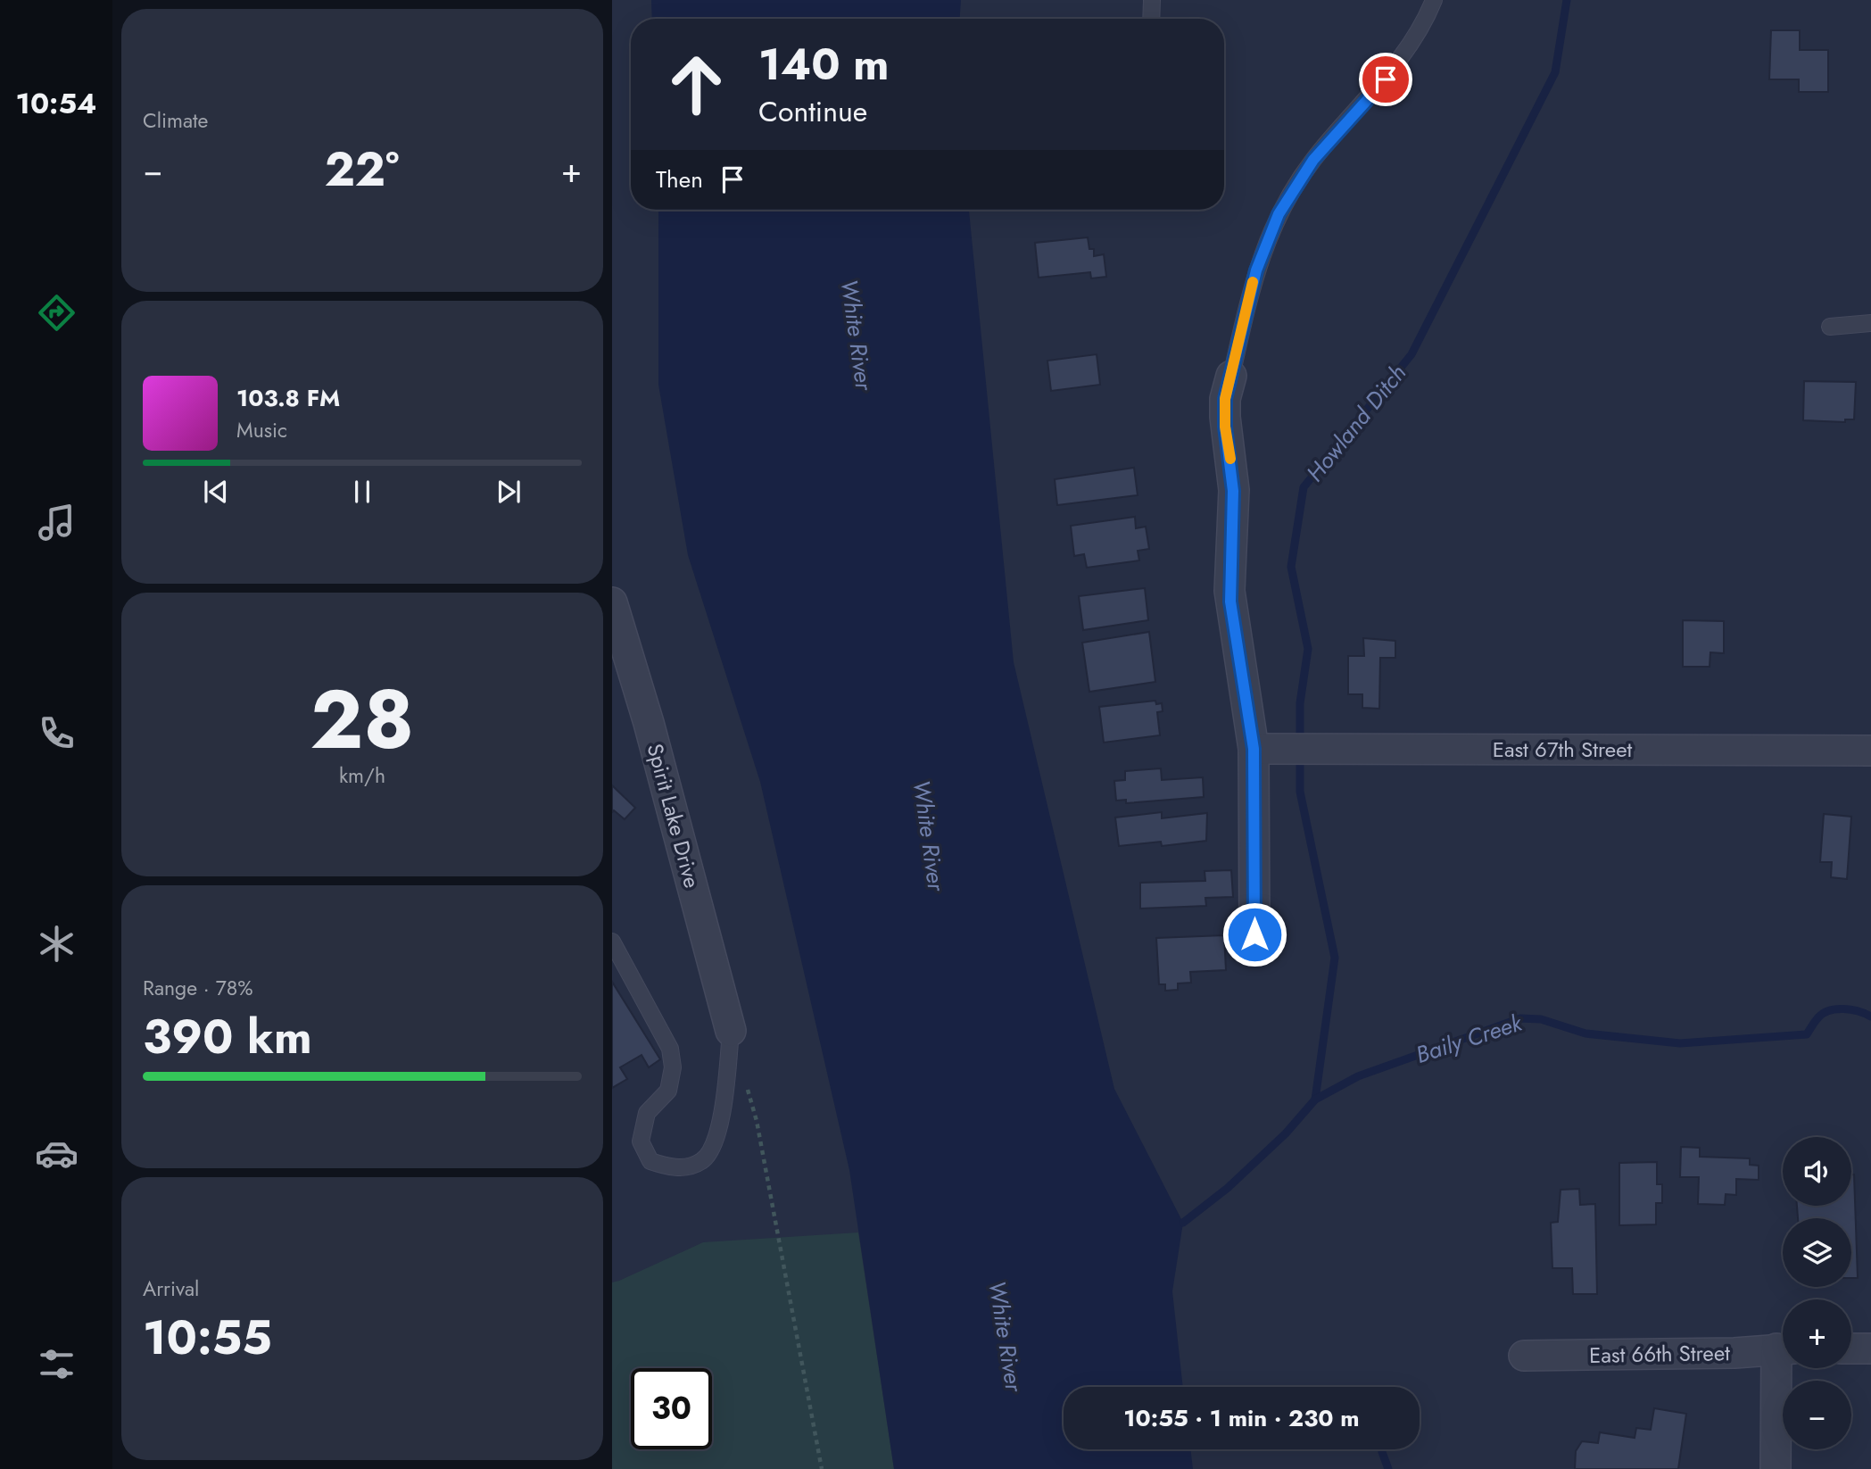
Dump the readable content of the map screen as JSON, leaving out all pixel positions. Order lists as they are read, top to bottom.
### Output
{
  "streets": {
    "street": ["East 67th Street", "Spirit Lake Drive", "East 66th Street"]
  },
  "water": ["White River", "Howland Ditch", "Baily Creek"],
  "page": {
    "tabs": "10:54",
    "tile": [
      "Climate",
      ["28", "km/h"],
      ["Range · 78%", "390 km"],
      ["Arrival", "10:55"]
    ],
    "turn": ["140 m", "Continue"],
    "heat": ["−", "22°", "+"],
    "then": "Then",
    "song": ["103.8 FM", "Music"],
    "map_buttons": ["+", "−"],
    "limit": "30",
    "trip": "10:55 · 1 min · 230 m"
  }
}
